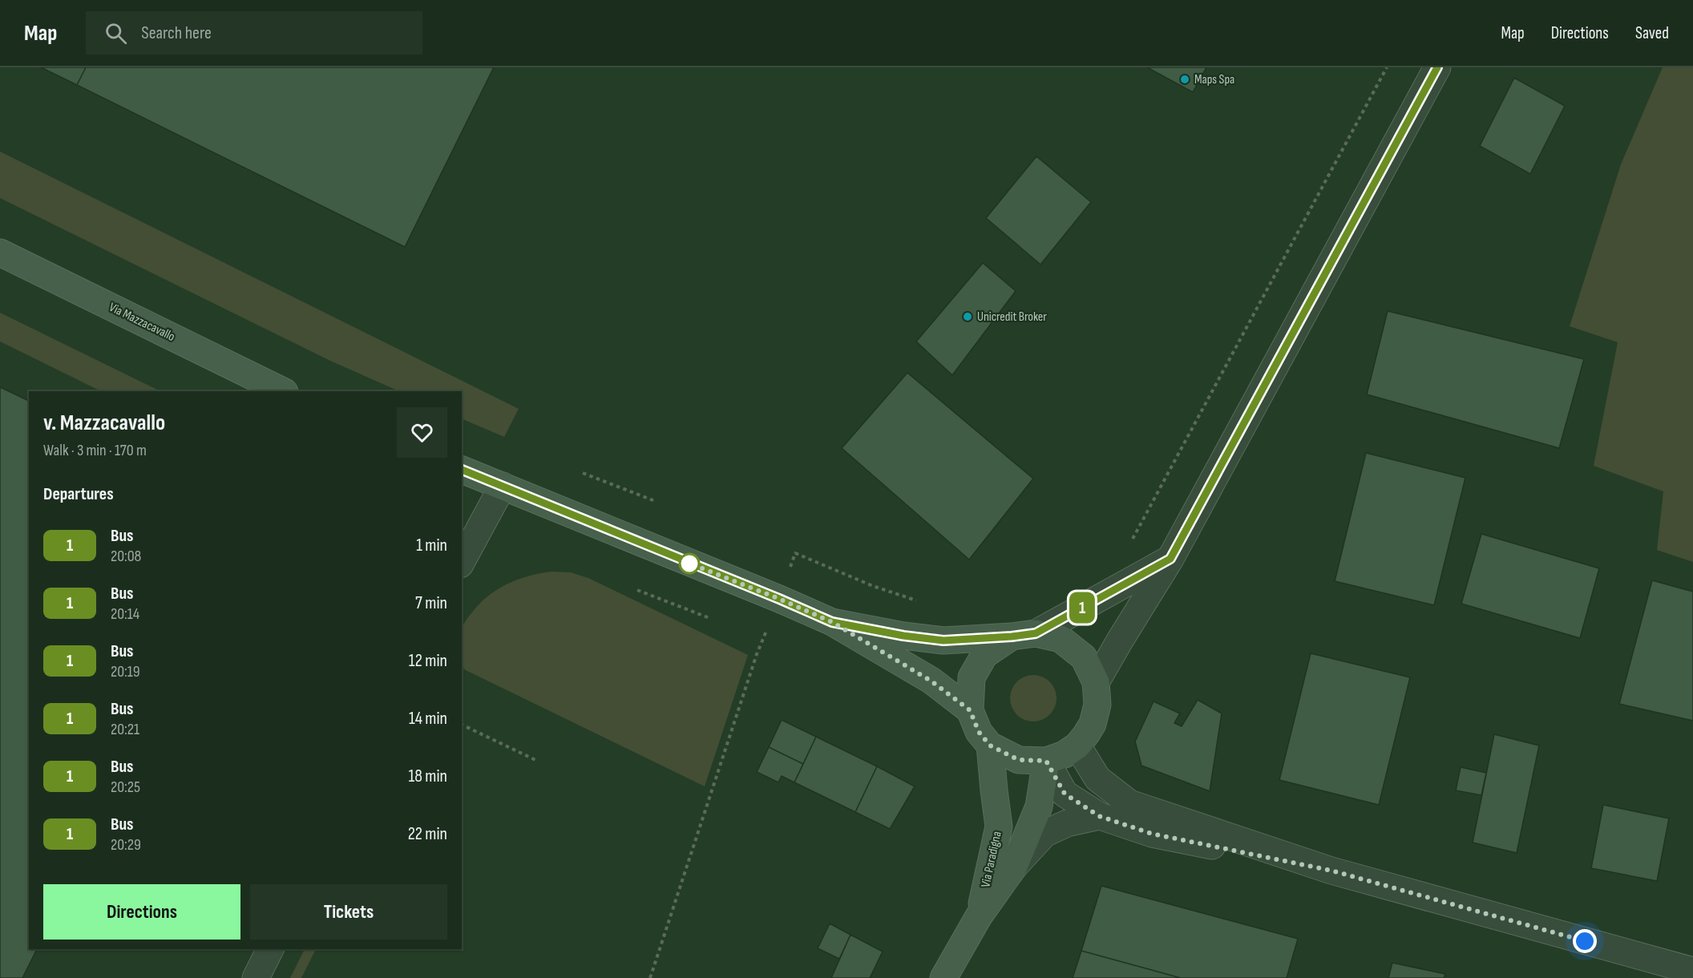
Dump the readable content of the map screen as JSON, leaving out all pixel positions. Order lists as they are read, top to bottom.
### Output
{
  "streets": {
    "street": ["Via Mazzacavallo", "Via Paradigna"]
  },
  "places": ["Maps Spa", "Unicredit Broker"],
  "lines": ["bus line 1"],
  "page": {
    "header": "Map",
    "search": "Search here",
    "nav": ["Map", "Directions", "Saved"],
    "on_map": "1",
    "heading": [
      ["v. Mazzacavallo", "Walk · 3 min · 170 m"],
      "Departures"
    ],
    "list": [
      {
        "mark": "1",
        "name": "Bus",
        "note": "20:08",
        "value": "1 min"
      },
      {
        "mark": "1",
        "name": "Bus",
        "note": "20:14",
        "value": "7 min"
      },
      {
        "mark": "1",
        "name": "Bus",
        "note": "20:19",
        "value": "12 min"
      },
      {
        "mark": "1",
        "name": "Bus",
        "note": "20:21",
        "value": "14 min"
      },
      {
        "mark": "1",
        "name": "Bus",
        "note": "20:25",
        "value": "18 min"
      },
      {
        "mark": "1",
        "name": "Bus",
        "note": "20:29",
        "value": "22 min"
      }
    ],
    "buttons": ["Directions", "Tickets"]
  }
}
